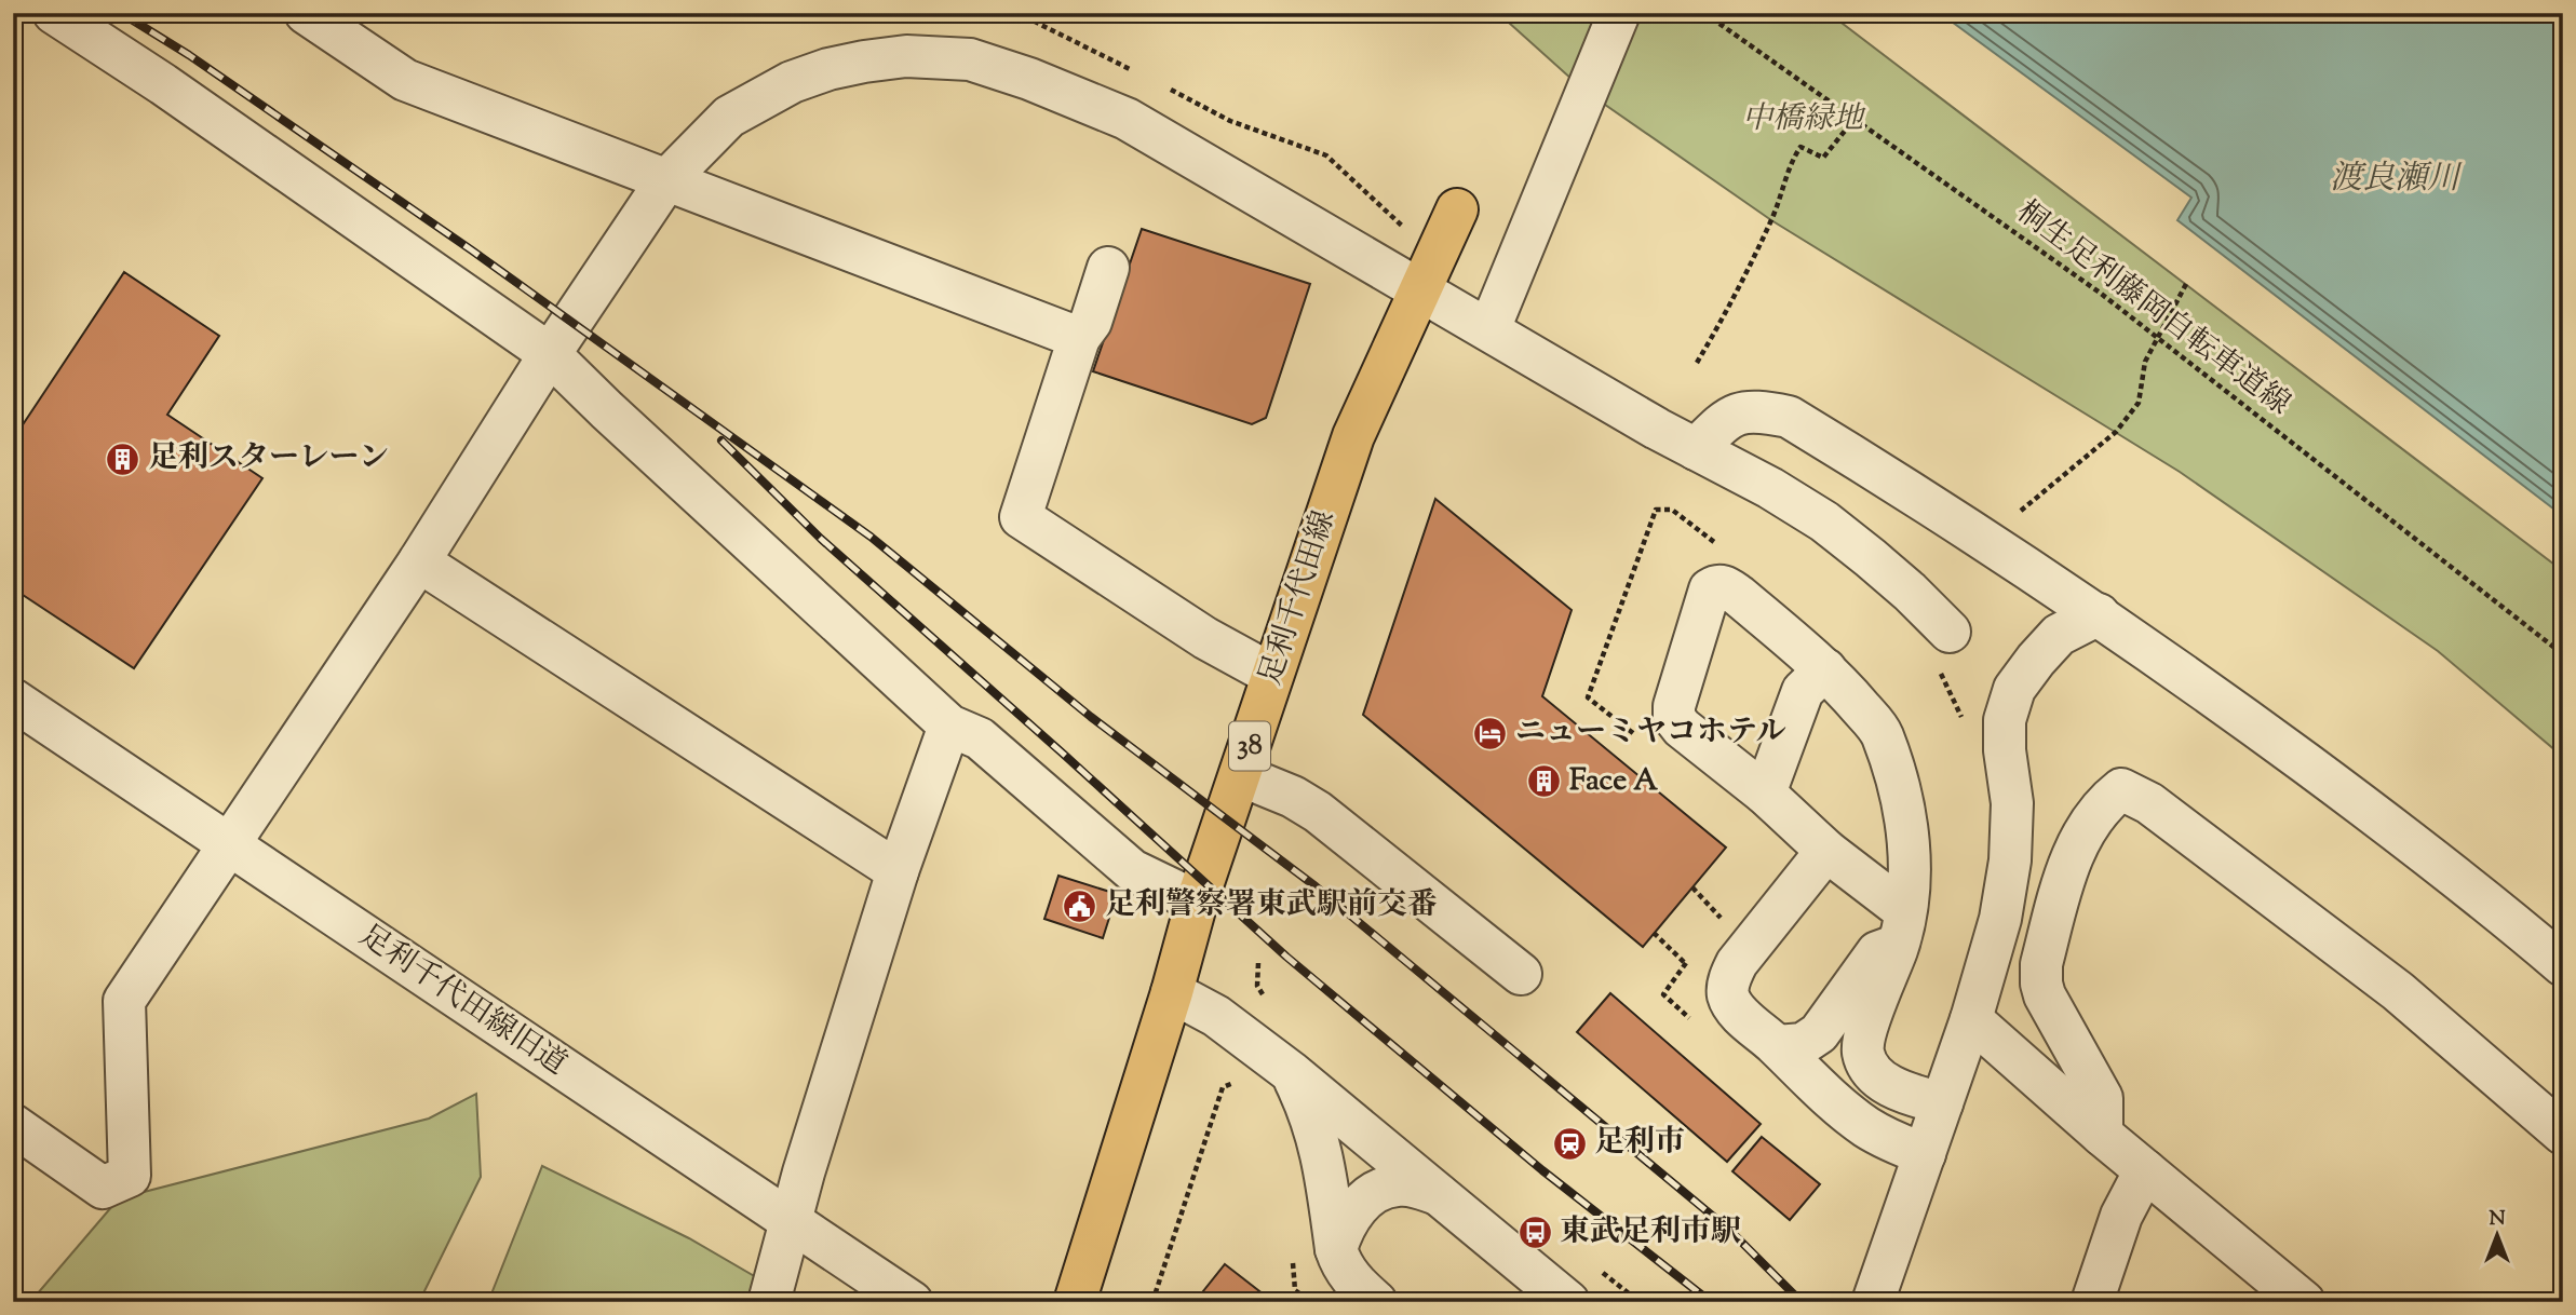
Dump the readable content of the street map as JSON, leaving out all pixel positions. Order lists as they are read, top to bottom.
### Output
{
  "streets": {
    "main road": ["足利千代田線", "38"],
    "street": ["足利千代田線旧道"],
    "path": ["桐生足利藤岡自転車道線"]
  },
  "water": ["渡良瀬川"],
  "parks": ["中橋緑地"],
  "places": {
    "building": ["足利スターレーン", "Face A"],
    "hotel": ["ニューミヤコホテル"],
    "public building": ["足利警察署東武駅前交番"],
    "station": ["足利市"],
    "bus stop": ["東武足利市駅"]
  },
  "north": "top"
}
